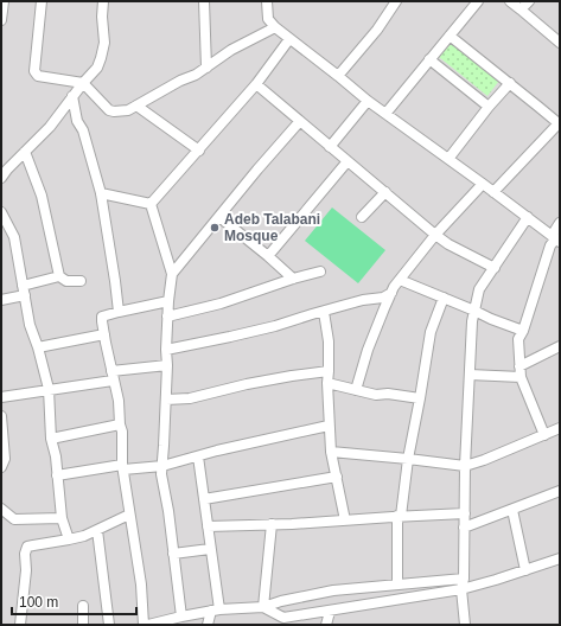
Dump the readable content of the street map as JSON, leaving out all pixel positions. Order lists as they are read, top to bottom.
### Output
{
  "places": ["Adeb Talabani Mosque"],
  "scale_bar": "100 m"
}
